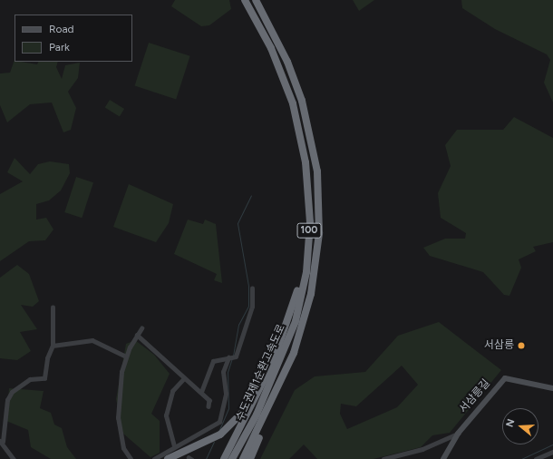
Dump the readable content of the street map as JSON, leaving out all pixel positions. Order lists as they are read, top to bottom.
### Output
{
  "streets": {
    "highway": ["100", "수도권제1순환고속도로"],
    "street": ["서삼릉길"]
  },
  "places": ["서삼릉"],
  "legend": ["Road", "Park"],
  "north": "left"
}
